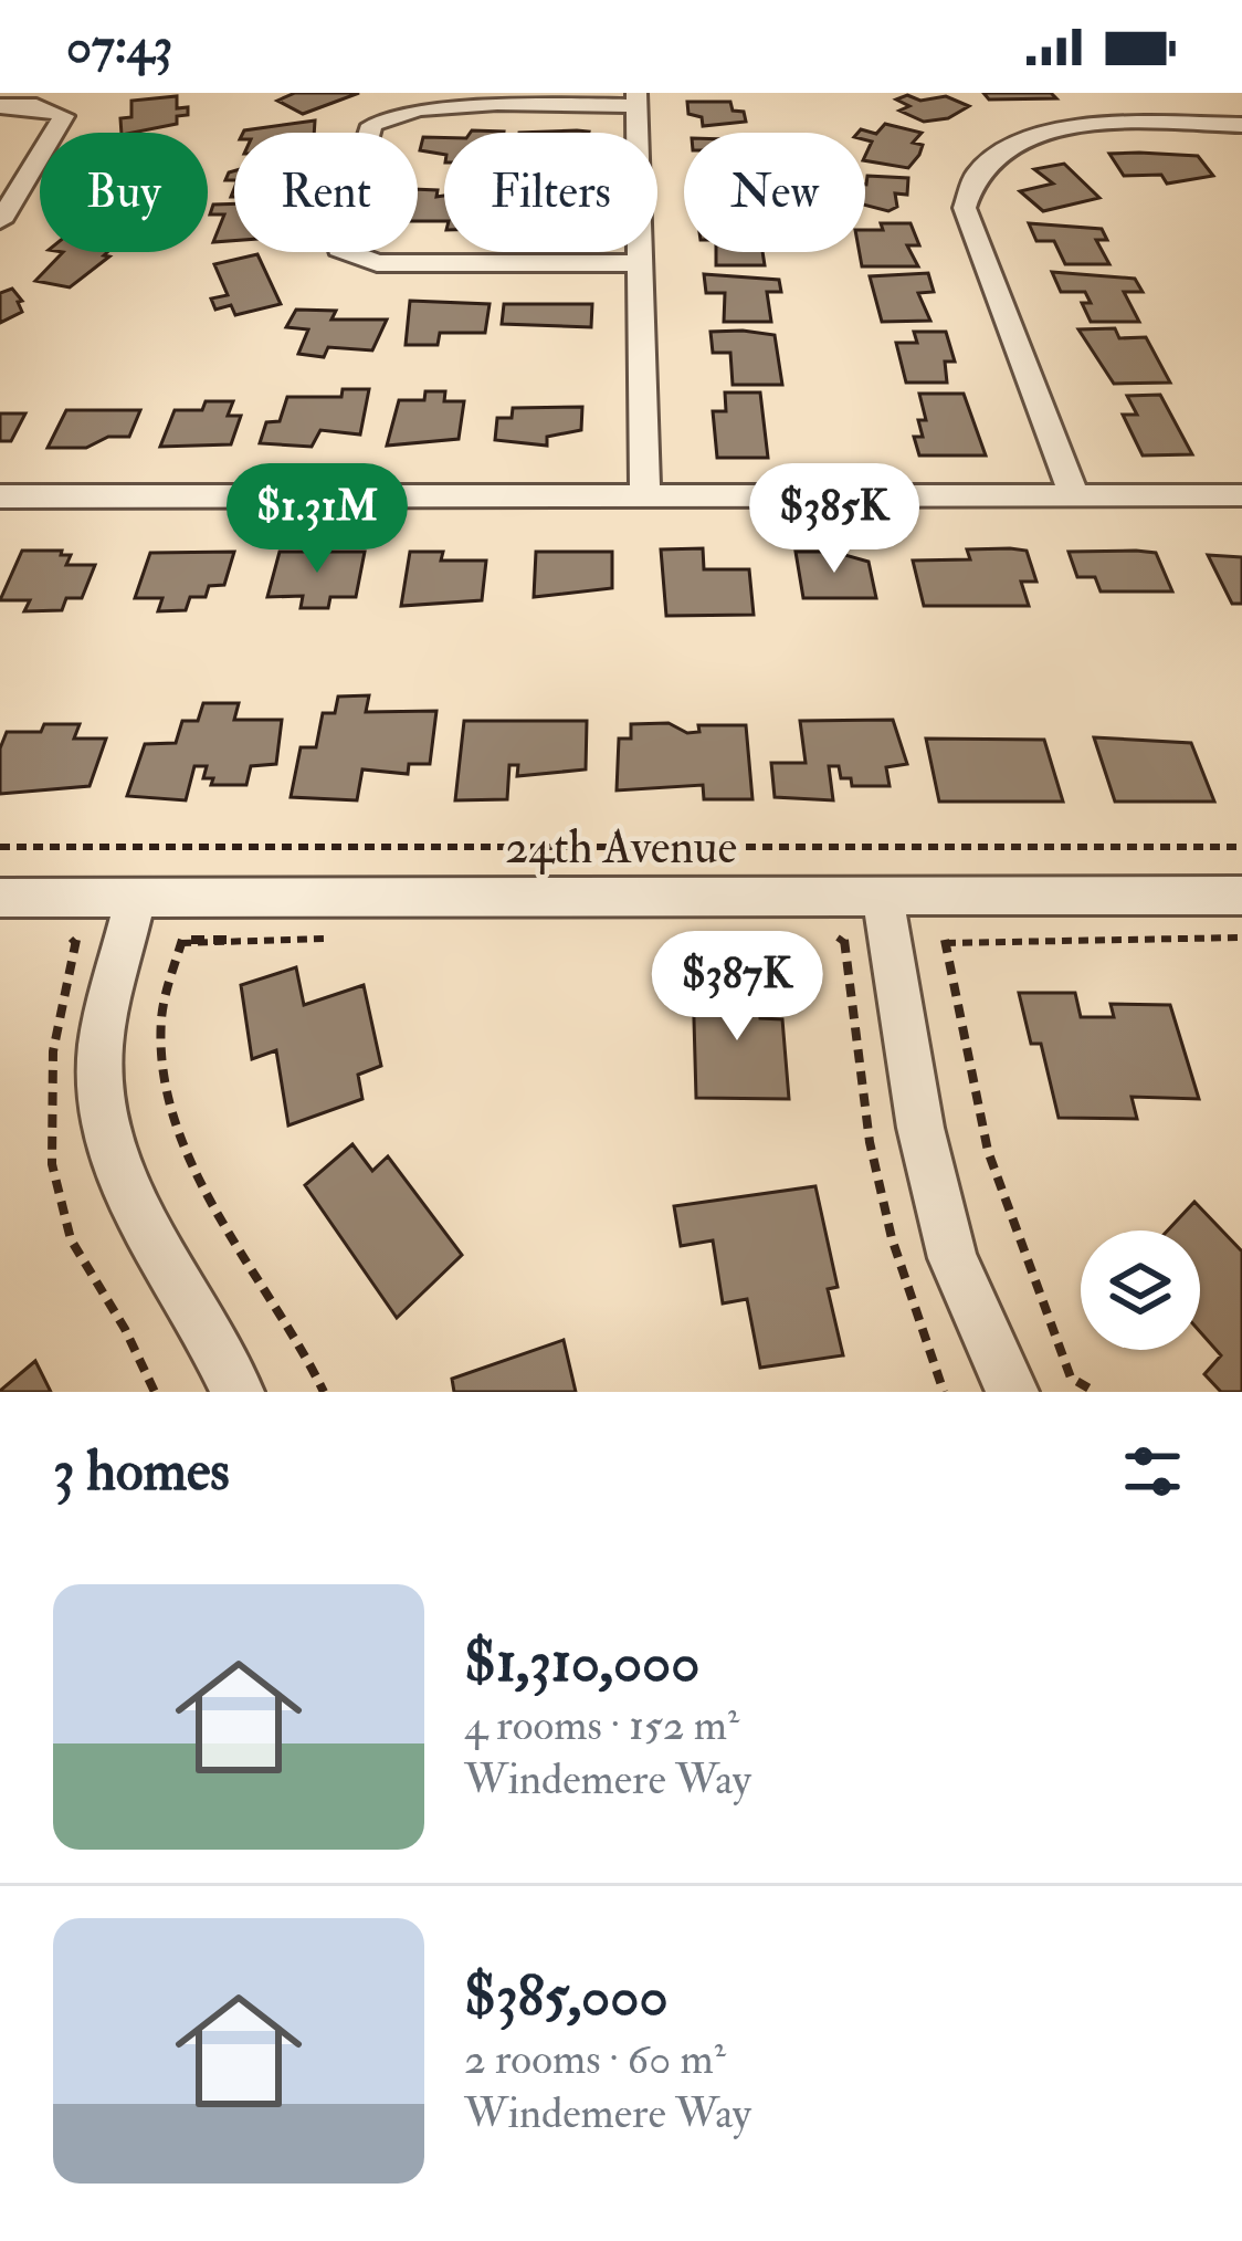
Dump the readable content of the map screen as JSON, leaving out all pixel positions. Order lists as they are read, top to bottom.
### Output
{
  "streets": {
    "street": ["24th Avenue"]
  },
  "page": {
    "status": "07:43",
    "chip": [
      "Buy",
      "Rent",
      "Filters",
      "New"
    ],
    "price": ["$1.31M", "$385K", "$387K"],
    "heading": "3 homes",
    "list": [
      {
        "name": "$1,310,000",
        "note": "4 rooms · 152 m² · Windemere Way"
      },
      {
        "name": "$385,000",
        "note": "2 rooms · 60 m² · Windemere Way"
      }
    ]
  }
}
